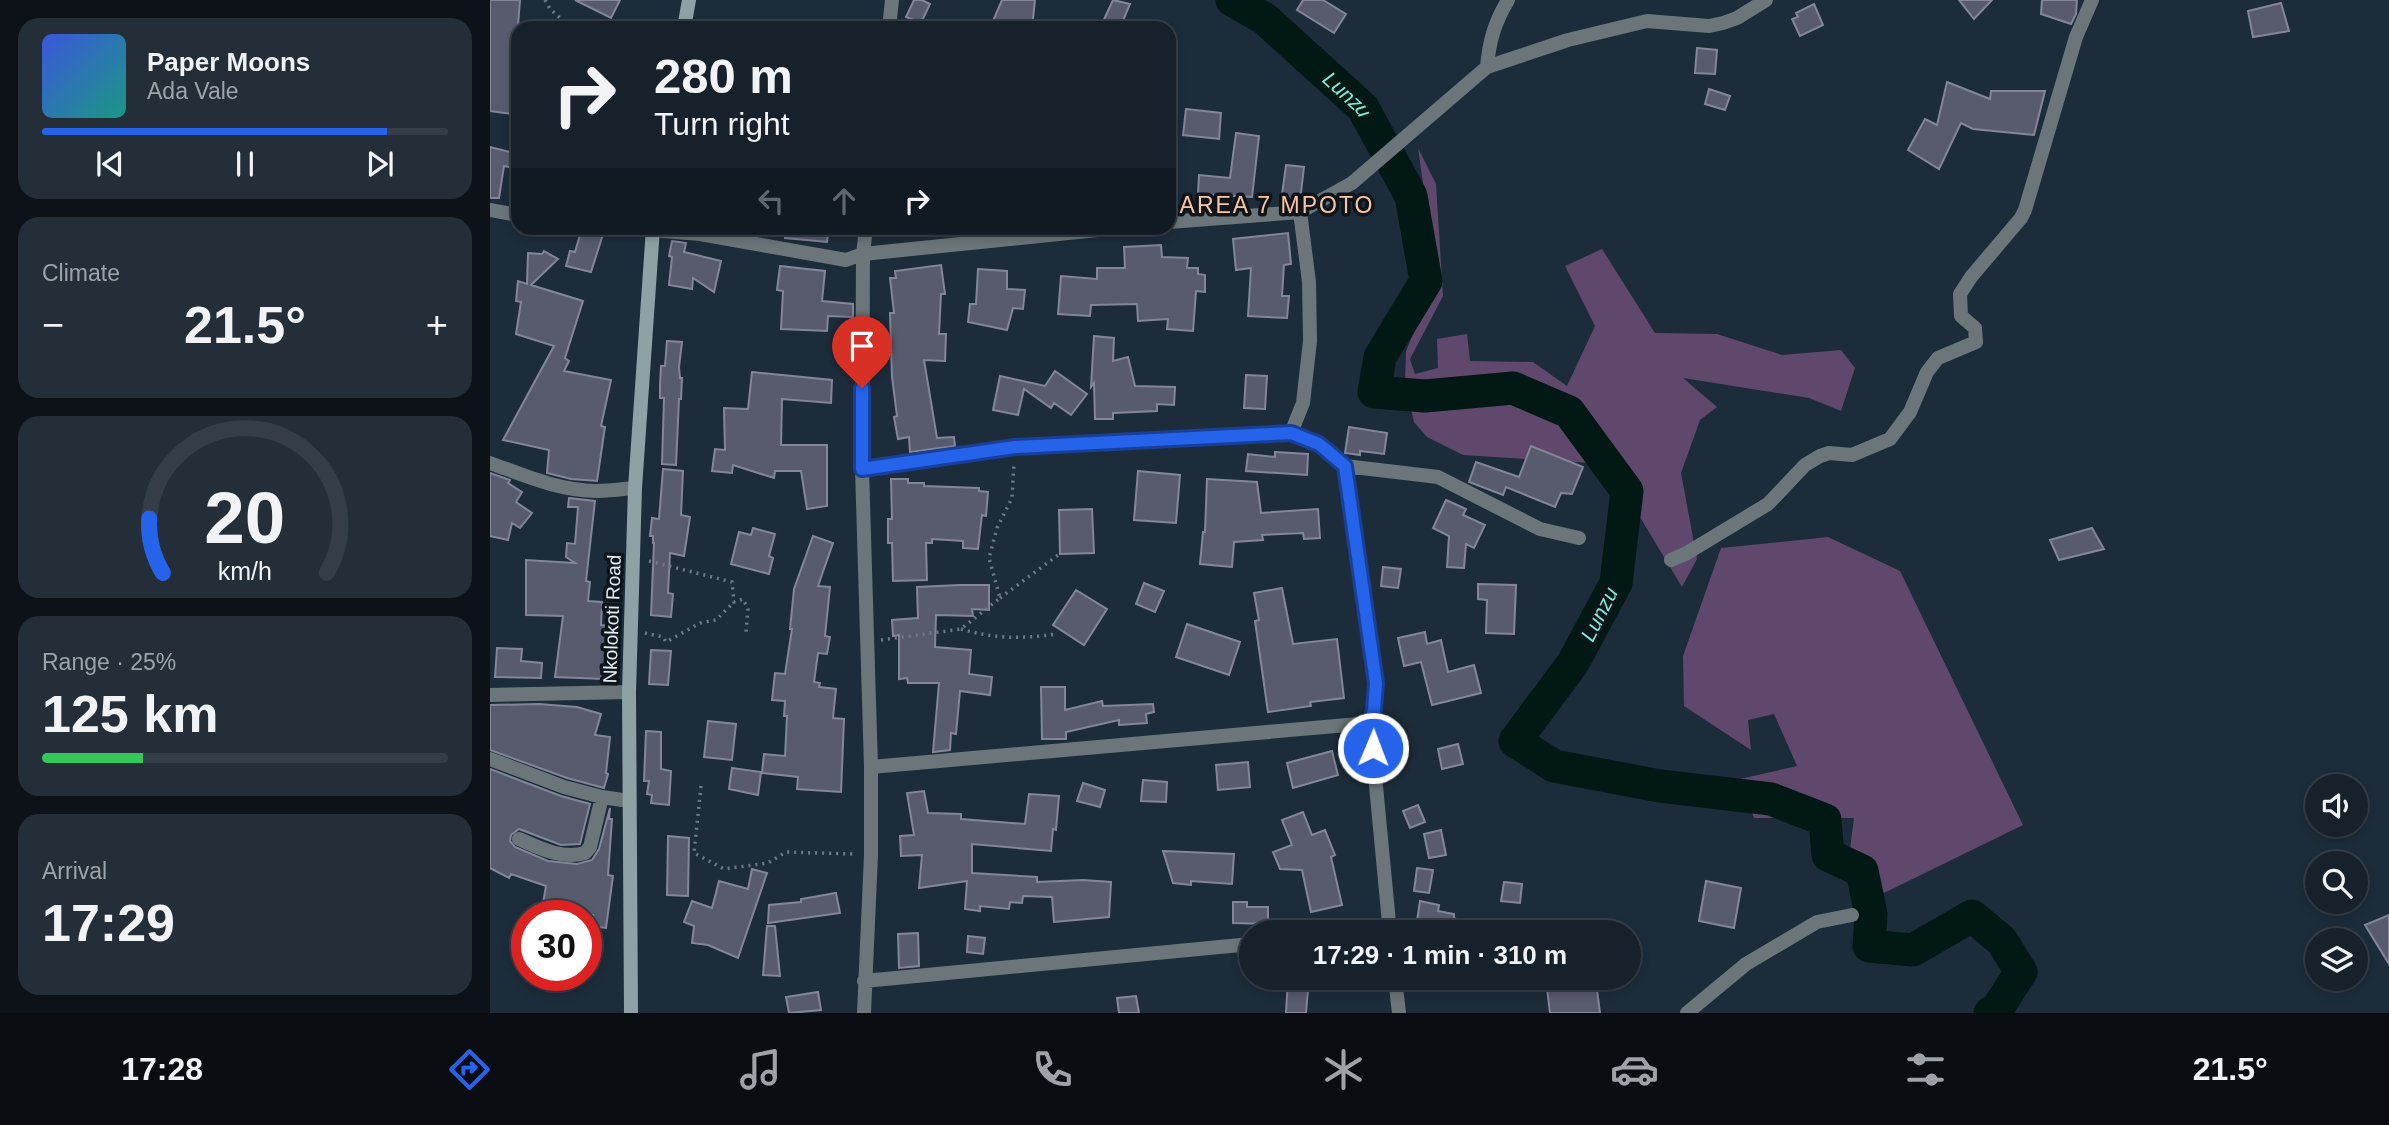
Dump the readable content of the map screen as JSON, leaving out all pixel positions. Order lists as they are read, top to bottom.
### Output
{
  "streets": {
    "main road": ["Nkolokoti Road"]
  },
  "districts": ["AREA 7 MPOTO"],
  "water": ["Lunzu"],
  "page": {
    "turn": ["280 m", "Turn right"],
    "song": ["Paper Moons", "Ada Vale"],
    "tile": [
      "Climate",
      ["Range · 25%", "125 km"],
      ["Arrival", "17:29"]
    ],
    "heat": ["−", "21.5°", "+"],
    "limit": "30",
    "trip": "17:29 · 1 min · 310 m",
    "tabs": ["17:28", "21.5°"],
    "gauge": ["20", "km/h"]
  }
}
